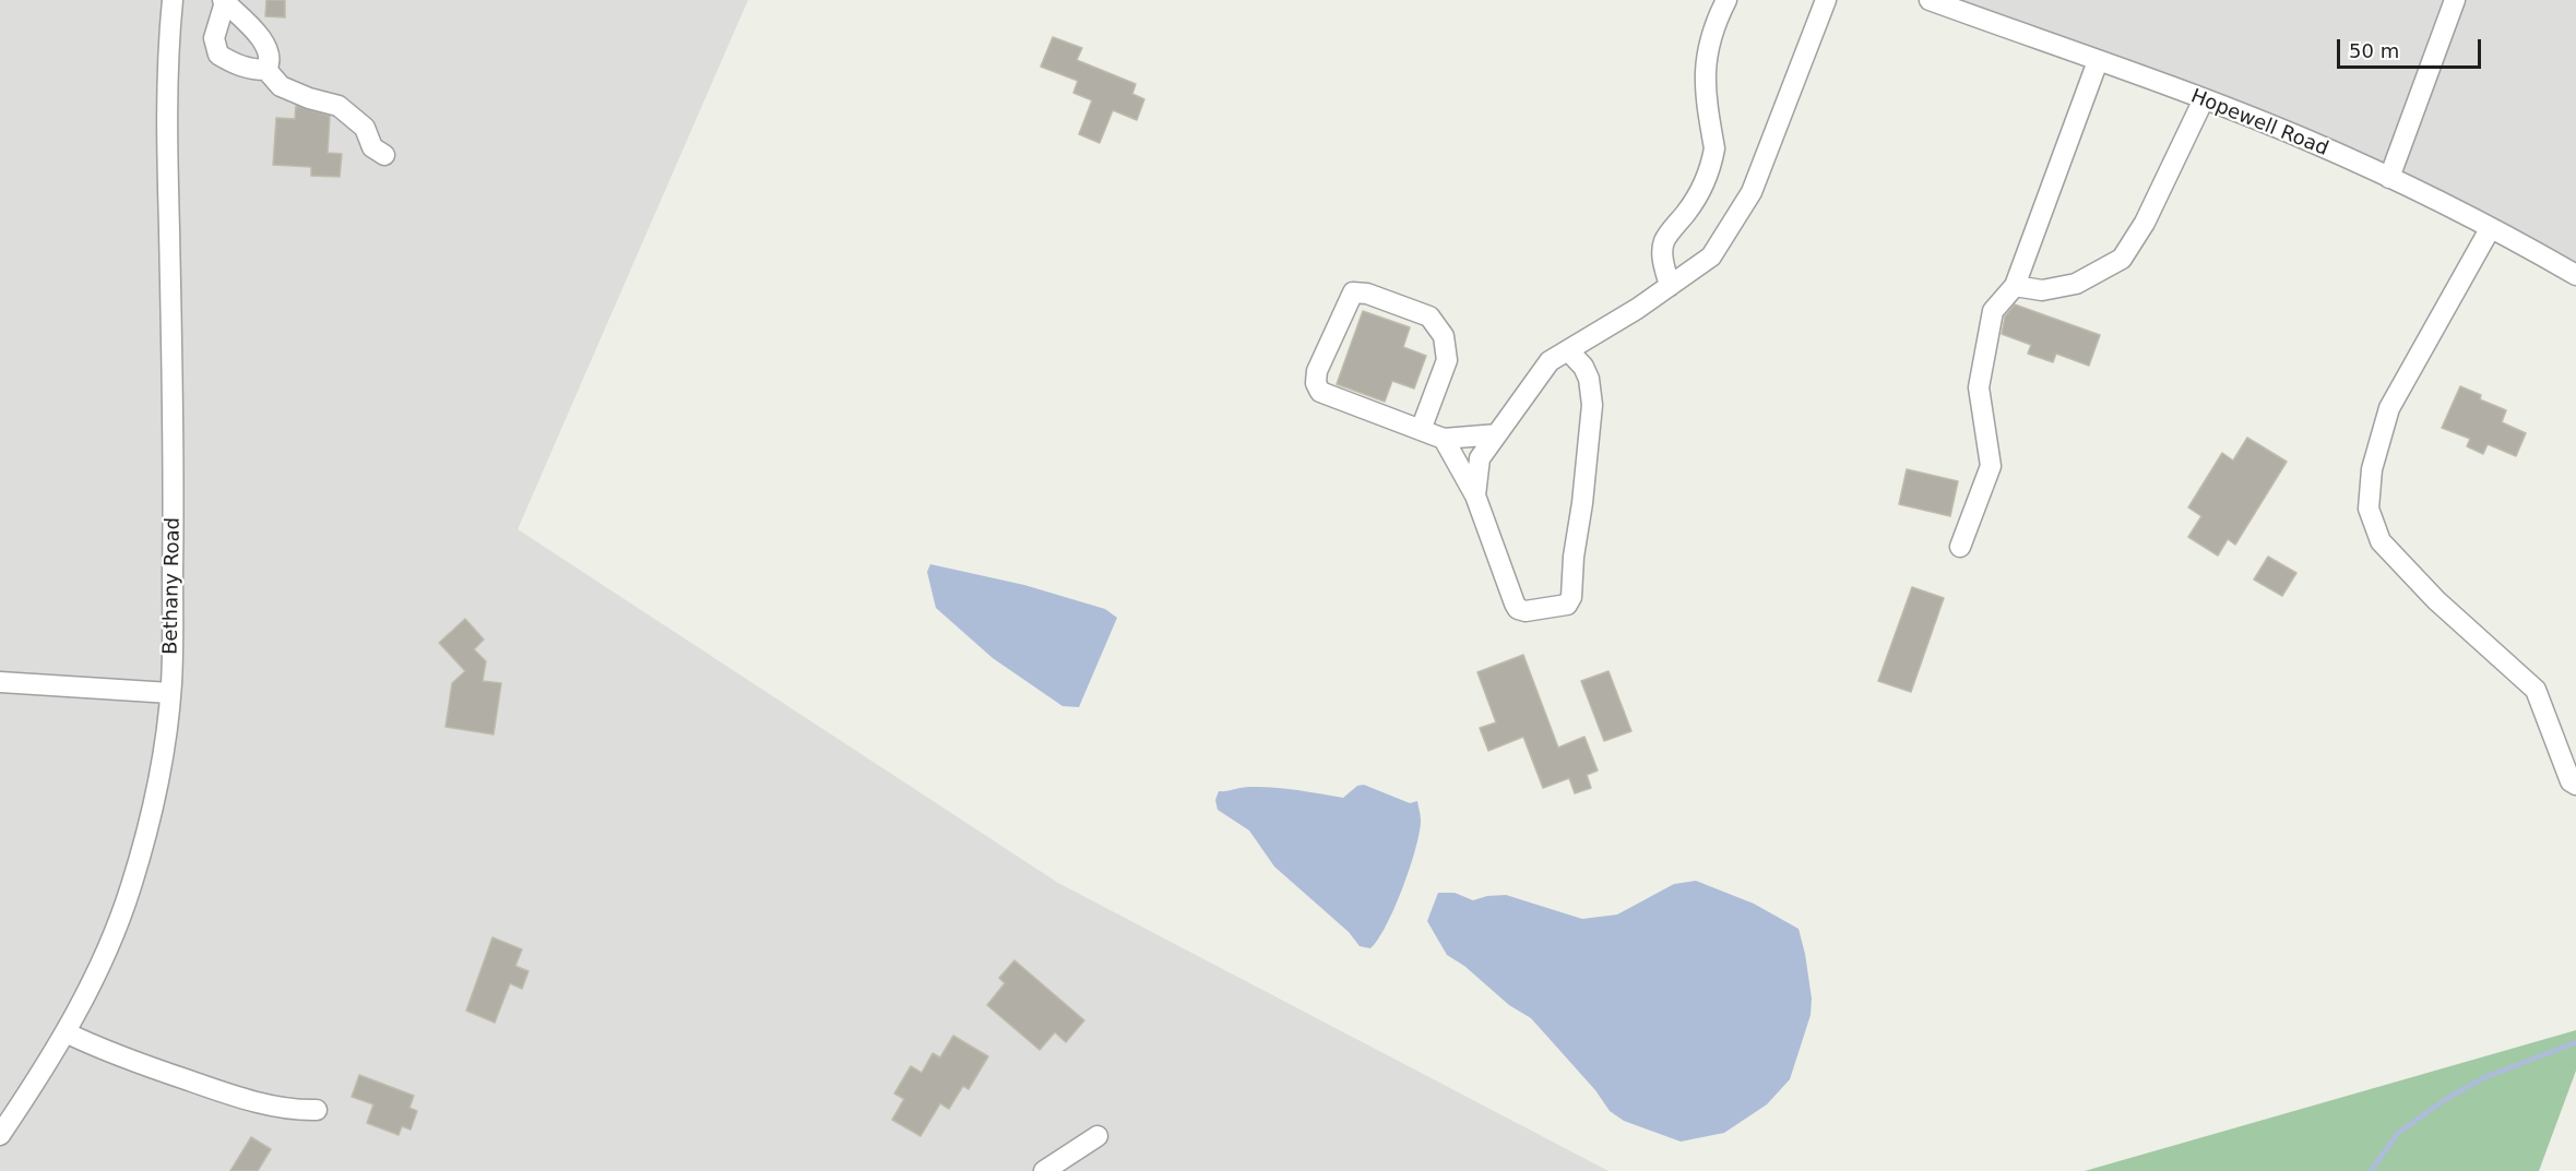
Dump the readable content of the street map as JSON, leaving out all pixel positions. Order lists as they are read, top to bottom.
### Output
{
  "streets": {
    "street": ["Hopewell Road", "Bethany Road"]
  },
  "scale_bar": "50 m"
}
